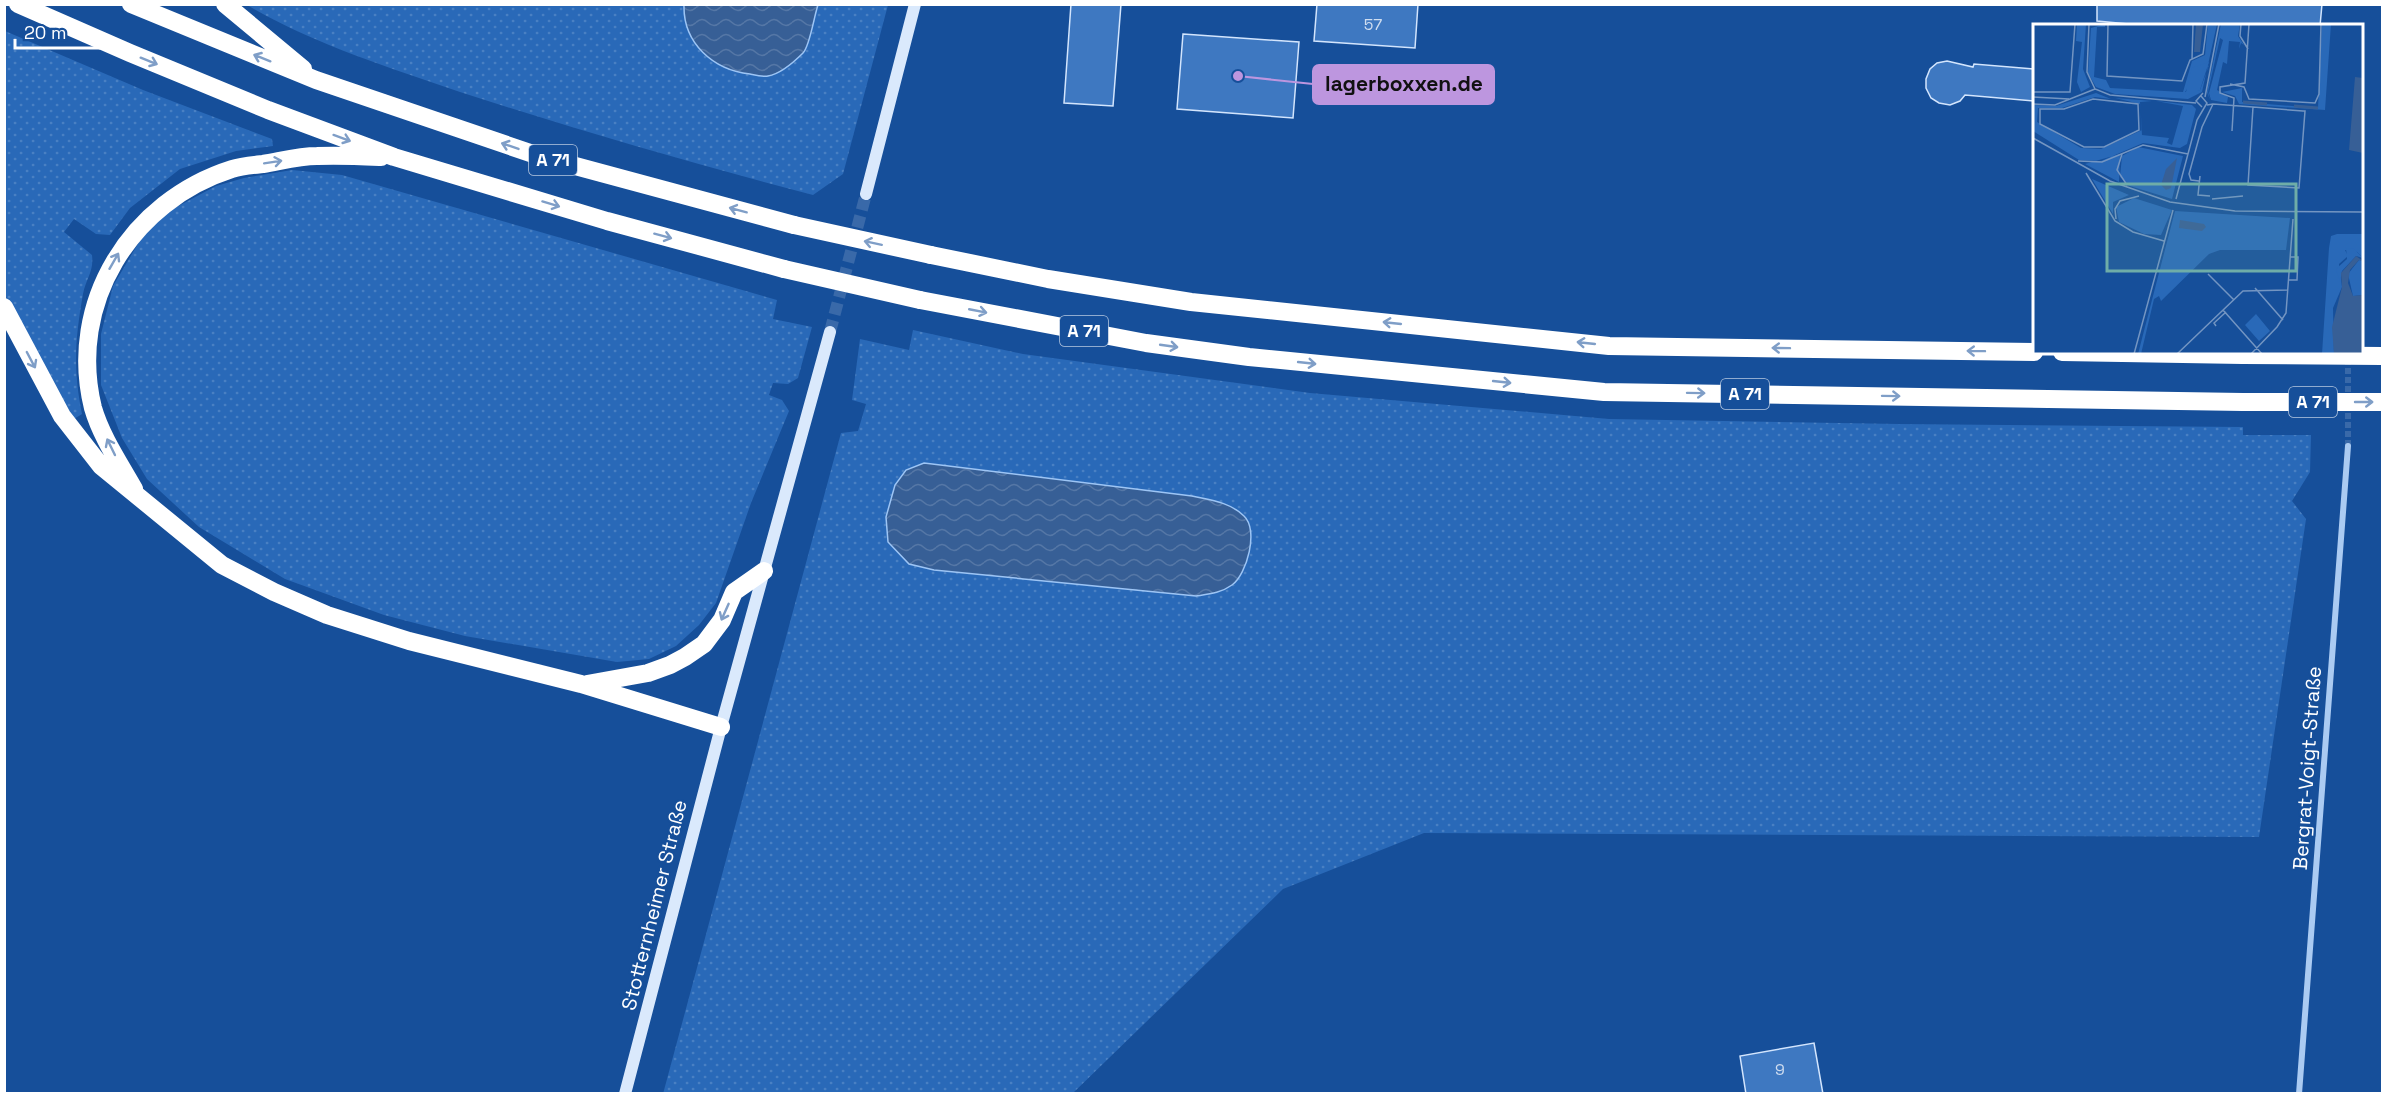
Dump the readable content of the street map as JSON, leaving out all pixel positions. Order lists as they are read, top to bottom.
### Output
{
  "streets": {
    "highway": ["A 71"],
    "main road": ["Stotternheimer Straße"],
    "street": ["Bergrat-Voigt-Straße"]
  },
  "places": ["lagerboxxen.de"],
  "house_numbers": ["57", "9"],
  "scale_bar": "20 m"
}
